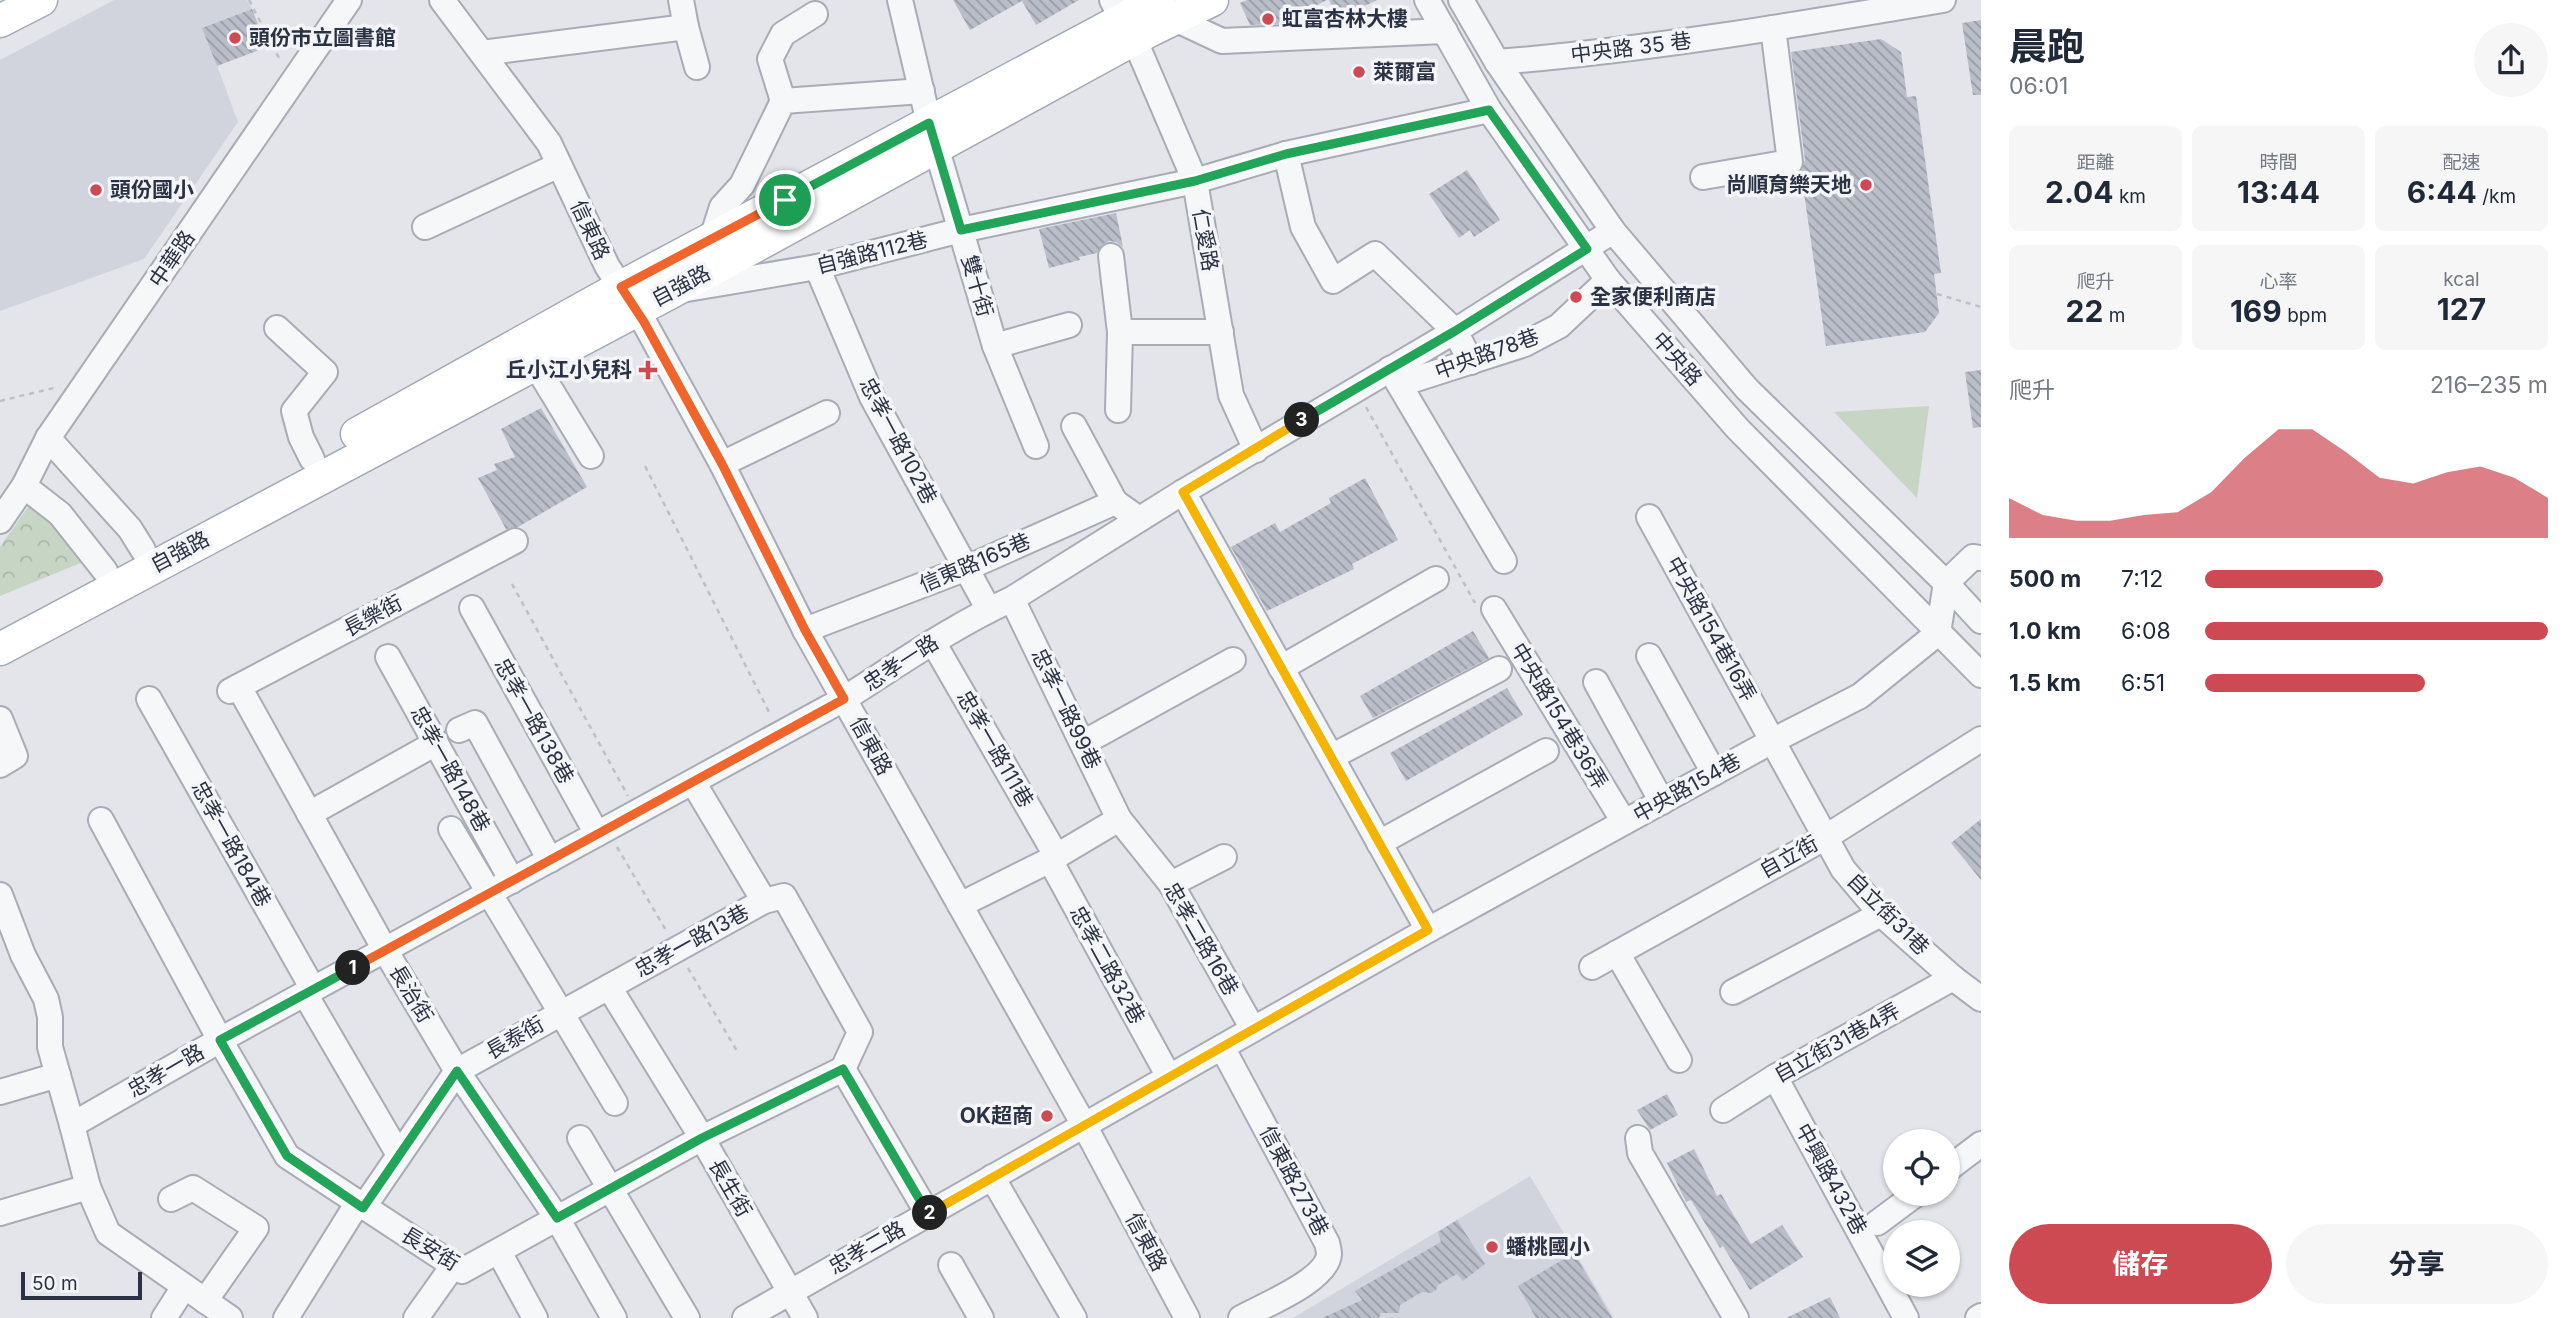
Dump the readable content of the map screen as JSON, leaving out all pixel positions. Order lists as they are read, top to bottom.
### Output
{
  "streets": {
    "main road": ["自強路"],
    "street": [
      "中央路 35 巷",
      "信東路",
      "仁愛路",
      "自強路112巷",
      "中華路",
      "雙十街",
      "中央路78巷",
      "中央路",
      "忠孝一路102巷",
      "信東路165巷",
      "長樂街",
      "中央路154巷16弄",
      "忠孝一路",
      "忠孝一路99巷",
      "中央路154巷36弄",
      "忠孝一路138巷",
      "忠孝一路111巷",
      "忠孝一路148巷",
      "中央路154巷",
      "忠孝一路184巷",
      "自立街",
      "自立街31巷",
      "忠孝二路16巷",
      "忠孝一路13巷",
      "忠孝二路32巷",
      "長治街",
      "長泰街",
      "自立街31巷4弄",
      "中興路432巷",
      "信東路273巷",
      "長生街",
      "忠孝二路",
      "長安街"
    ]
  },
  "crossings": [
    ["中央路 35 巷", "中央路"],
    ["信東路", "自強路"],
    ["信東路", "信東路165巷"],
    ["信東路", "忠孝一路"],
    ["信東路", "忠孝二路"],
    ["仁愛路", "自強路112巷"],
    ["仁愛路", "自強路"],
    ["仁愛路", "忠孝一路"],
    ["自強路112巷", "自強路"],
    ["自強路112巷", "雙十街"],
    ["自強路112巷", "中央路"],
    ["自強路112巷", "忠孝一路102巷"],
    ["自強路", "雙十街"],
    ["中央路78巷", "中央路"],
    ["中央路78巷", "忠孝一路"],
    ["中央路", "忠孝一路"],
    ["中央路", "中央路154巷"],
    ["忠孝一路102巷", "信東路165巷"],
    ["忠孝一路102巷", "忠孝一路"],
    ["長樂街", "長治街"],
    ["中央路154巷16弄", "中央路154巷"],
    ["中央路154巷16弄", "自立街31巷"],
    ["忠孝一路", "忠孝一路99巷"],
    ["忠孝一路", "忠孝一路138巷"],
    ["忠孝一路", "忠孝一路111巷"],
    ["忠孝一路", "忠孝一路148巷"],
    ["忠孝一路", "忠孝一路184巷"],
    ["忠孝一路", "忠孝一路13巷"],
    ["忠孝一路", "長治街"],
    ["忠孝一路", "長安街"],
    ["忠孝一路99巷", "忠孝二路16巷"],
    ["中央路154巷36弄", "中央路154巷"],
    ["忠孝一路111巷", "忠孝二路32巷"],
    ["中央路154巷", "自立街31巷"],
    ["中央路154巷", "忠孝二路"],
    ["忠孝一路184巷", "長泰街"],
    ["自立街", "自立街31巷"],
    ["自立街31巷", "自立街31巷4弄"],
    ["忠孝二路16巷", "忠孝二路"],
    ["忠孝一路13巷", "長泰街"],
    ["忠孝一路13巷", "長生街"],
    ["忠孝二路32巷", "忠孝二路"],
    ["長治街", "長泰街"],
    ["長治街", "長安街"],
    ["長泰街", "長生街"],
    ["長泰街", "長安街"],
    ["自立街31巷4弄", "中興路432巷"],
    ["信東路273巷", "忠孝二路"],
    ["長生街", "忠孝二路"],
    ["長生街", "長安街"]
  ],
  "places": {
    "other": [
      "虹富杏林大樓",
      "頭份市立圖書館",
      "萊爾富",
      "尚順育樂天地",
      "頭份國小",
      "全家便利商店",
      "OK超商",
      "蟠桃國小"
    ],
    "health": ["丘小江小兒科"]
  },
  "scale_bar": "50 m",
  "page": {
    "heading": ["晨跑", "06:01"],
    "stats": [
      ["距離", "2.04 km"],
      ["時間", "13:44"],
      ["配速", "6:44 /km"],
      ["爬升", "22 m"],
      ["心率", "169 bpm"],
      ["kcal", "127"]
    ],
    "chart": ["爬升", "216–235 m"],
    "pins": ["3", "1", "2"],
    "list": [
      {
        "name": "500 m",
        "note": "7:12"
      },
      {
        "name": "1.0 km",
        "note": "6:08"
      },
      {
        "name": "1.5 km",
        "note": "6:51"
      }
    ],
    "buttons": ["儲存", "分享"],
    "scale": "50 m"
  }
}
